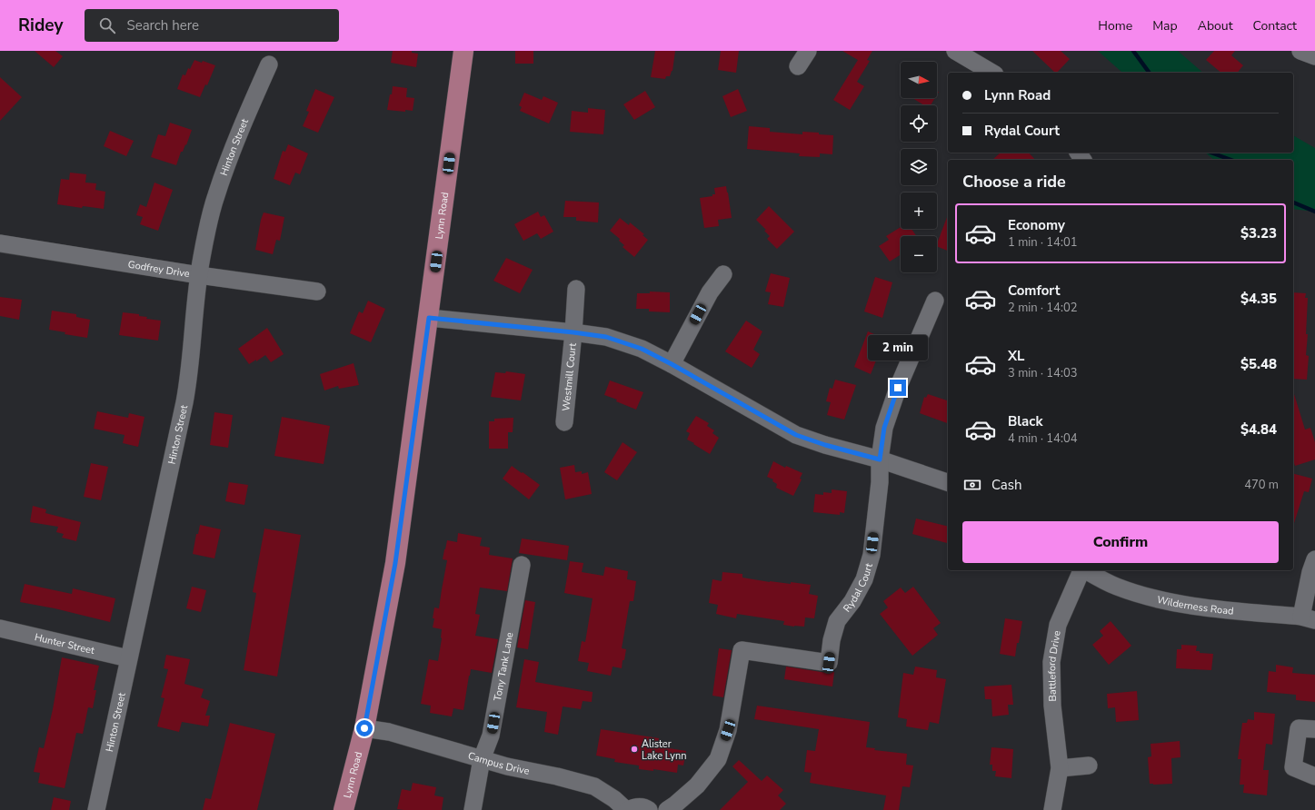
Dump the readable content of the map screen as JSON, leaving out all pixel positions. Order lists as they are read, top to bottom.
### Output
{
  "streets": {
    "main road": ["Lynn Road"],
    "street": [
      "Hinton Street",
      "Godfrey Drive",
      "Westmill Court",
      "Rydal Court",
      "Wilderness Road",
      "Hunter Street",
      "Battleford Drive",
      "Tony Tank Lane",
      "Campus Drive"
    ]
  },
  "crossings": [
    ["Hinton Street", "Godfrey Drive"],
    ["Hinton Street", "Hunter Street"],
    ["Lynn Road", "Campus Drive"],
    ["Tony Tank Lane", "Campus Drive"]
  ],
  "places": ["Alister Lake Lynn"],
  "north": "right",
  "page": {
    "header": "Ridey",
    "search": "Search here",
    "nav": [
      "Home",
      "Map",
      "About",
      "Contact"
    ],
    "map_buttons": ["+", "−"],
    "banner": ["Lynn Road", "Rydal Court"],
    "heading": "Choose a ride",
    "list": [
      {
        "name": "Economy",
        "note": "1 min · 14:01",
        "value": "$3.23"
      },
      {
        "name": "Comfort",
        "note": "2 min · 14:02",
        "value": "$4.35"
      },
      {
        "name": "XL",
        "note": "3 min · 14:03",
        "value": "$5.48"
      },
      {
        "name": "Black",
        "note": "4 min · 14:04",
        "value": "$4.84"
      }
    ],
    "bubble": "2 min",
    "pay": ["Cash", "470 m"],
    "buttons": "Confirm"
  }
}
